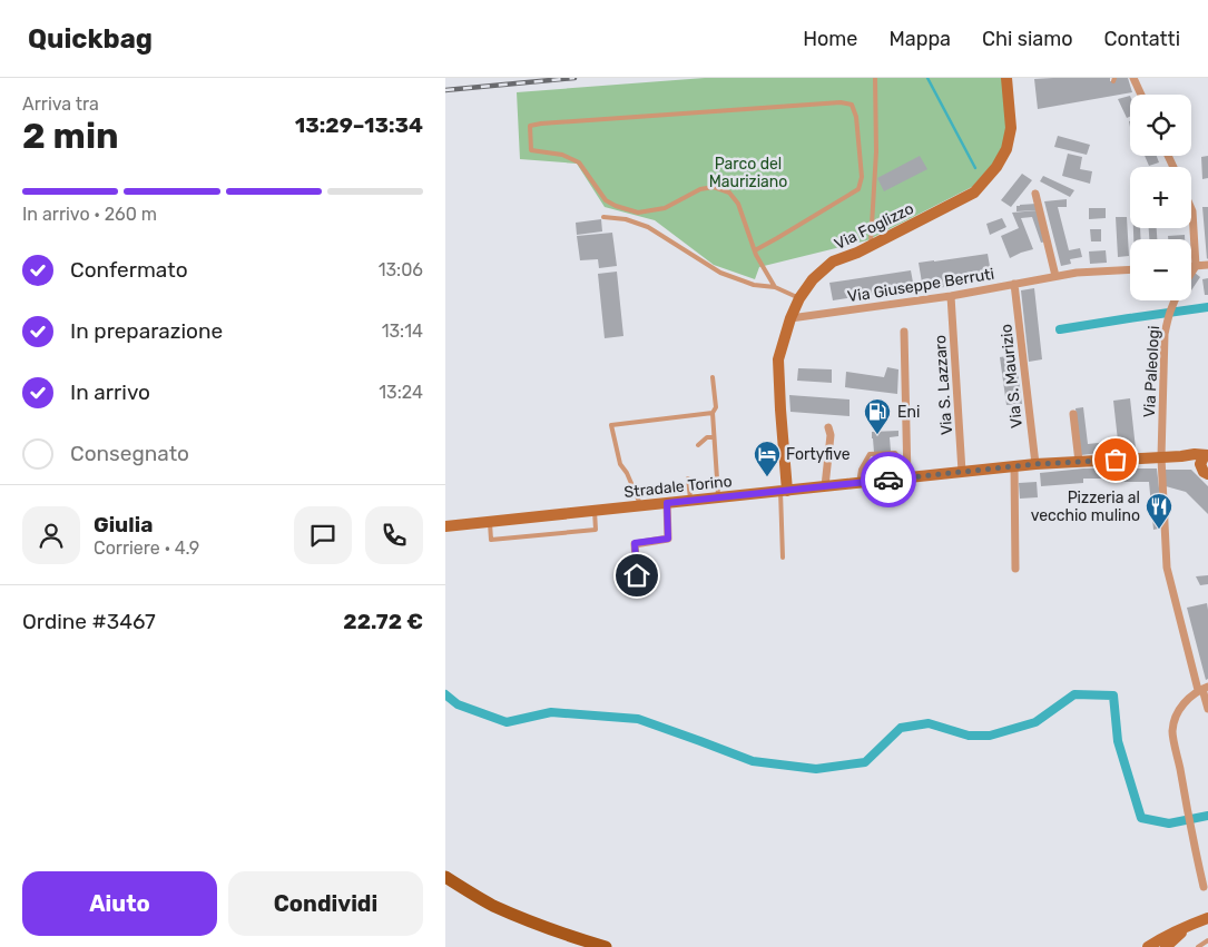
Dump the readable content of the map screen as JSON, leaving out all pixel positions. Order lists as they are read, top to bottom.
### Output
{
  "streets": {
    "main road": ["Via Foglizzo", "Stradale Torino"],
    "street": [
      "Via Giuseppe Berruti",
      "Via Paleologi",
      "Via S. Maurizio",
      "Via S. Lazzaro"
    ]
  },
  "crossings": [
    ["Via Foglizzo", "Via Giuseppe Berruti"],
    ["Via Foglizzo", "Stradale Torino"],
    ["Via Giuseppe Berruti", "Via S. Maurizio"],
    ["Via Giuseppe Berruti", "Via S. Lazzaro"],
    ["Via Paleologi", "Stradale Torino"],
    ["Via S. Maurizio", "Stradale Torino"],
    ["Via S. Lazzaro", "Stradale Torino"]
  ],
  "parks": ["Parco del Mauriziano"],
  "places": {
    "fuel station": ["Eni"],
    "hotel": ["Fortyfive"],
    "restaurant": ["Pizzeria al vecchio mulino"]
  },
  "page": {
    "header": "Quickbag",
    "nav": [
      "Home",
      "Mappa",
      "Chi siamo",
      "Contatti"
    ],
    "heading": ["2 min", "Arriva tra", "13:29–13:34"],
    "panel": [
      "Giulia",
      "Corriere · 4.9",
      "Ordine #3467",
      "22.72 €"
    ],
    "map_buttons": ["+", "−"],
    "bar": "In arrivo · 260 m",
    "list": [
      ["Confermato", "13:06"],
      ["In preparazione", "13:14"],
      ["In arrivo", "13:24"],
      "Consegnato"
    ],
    "buttons": ["Aiuto", "Condividi"]
  }
}
